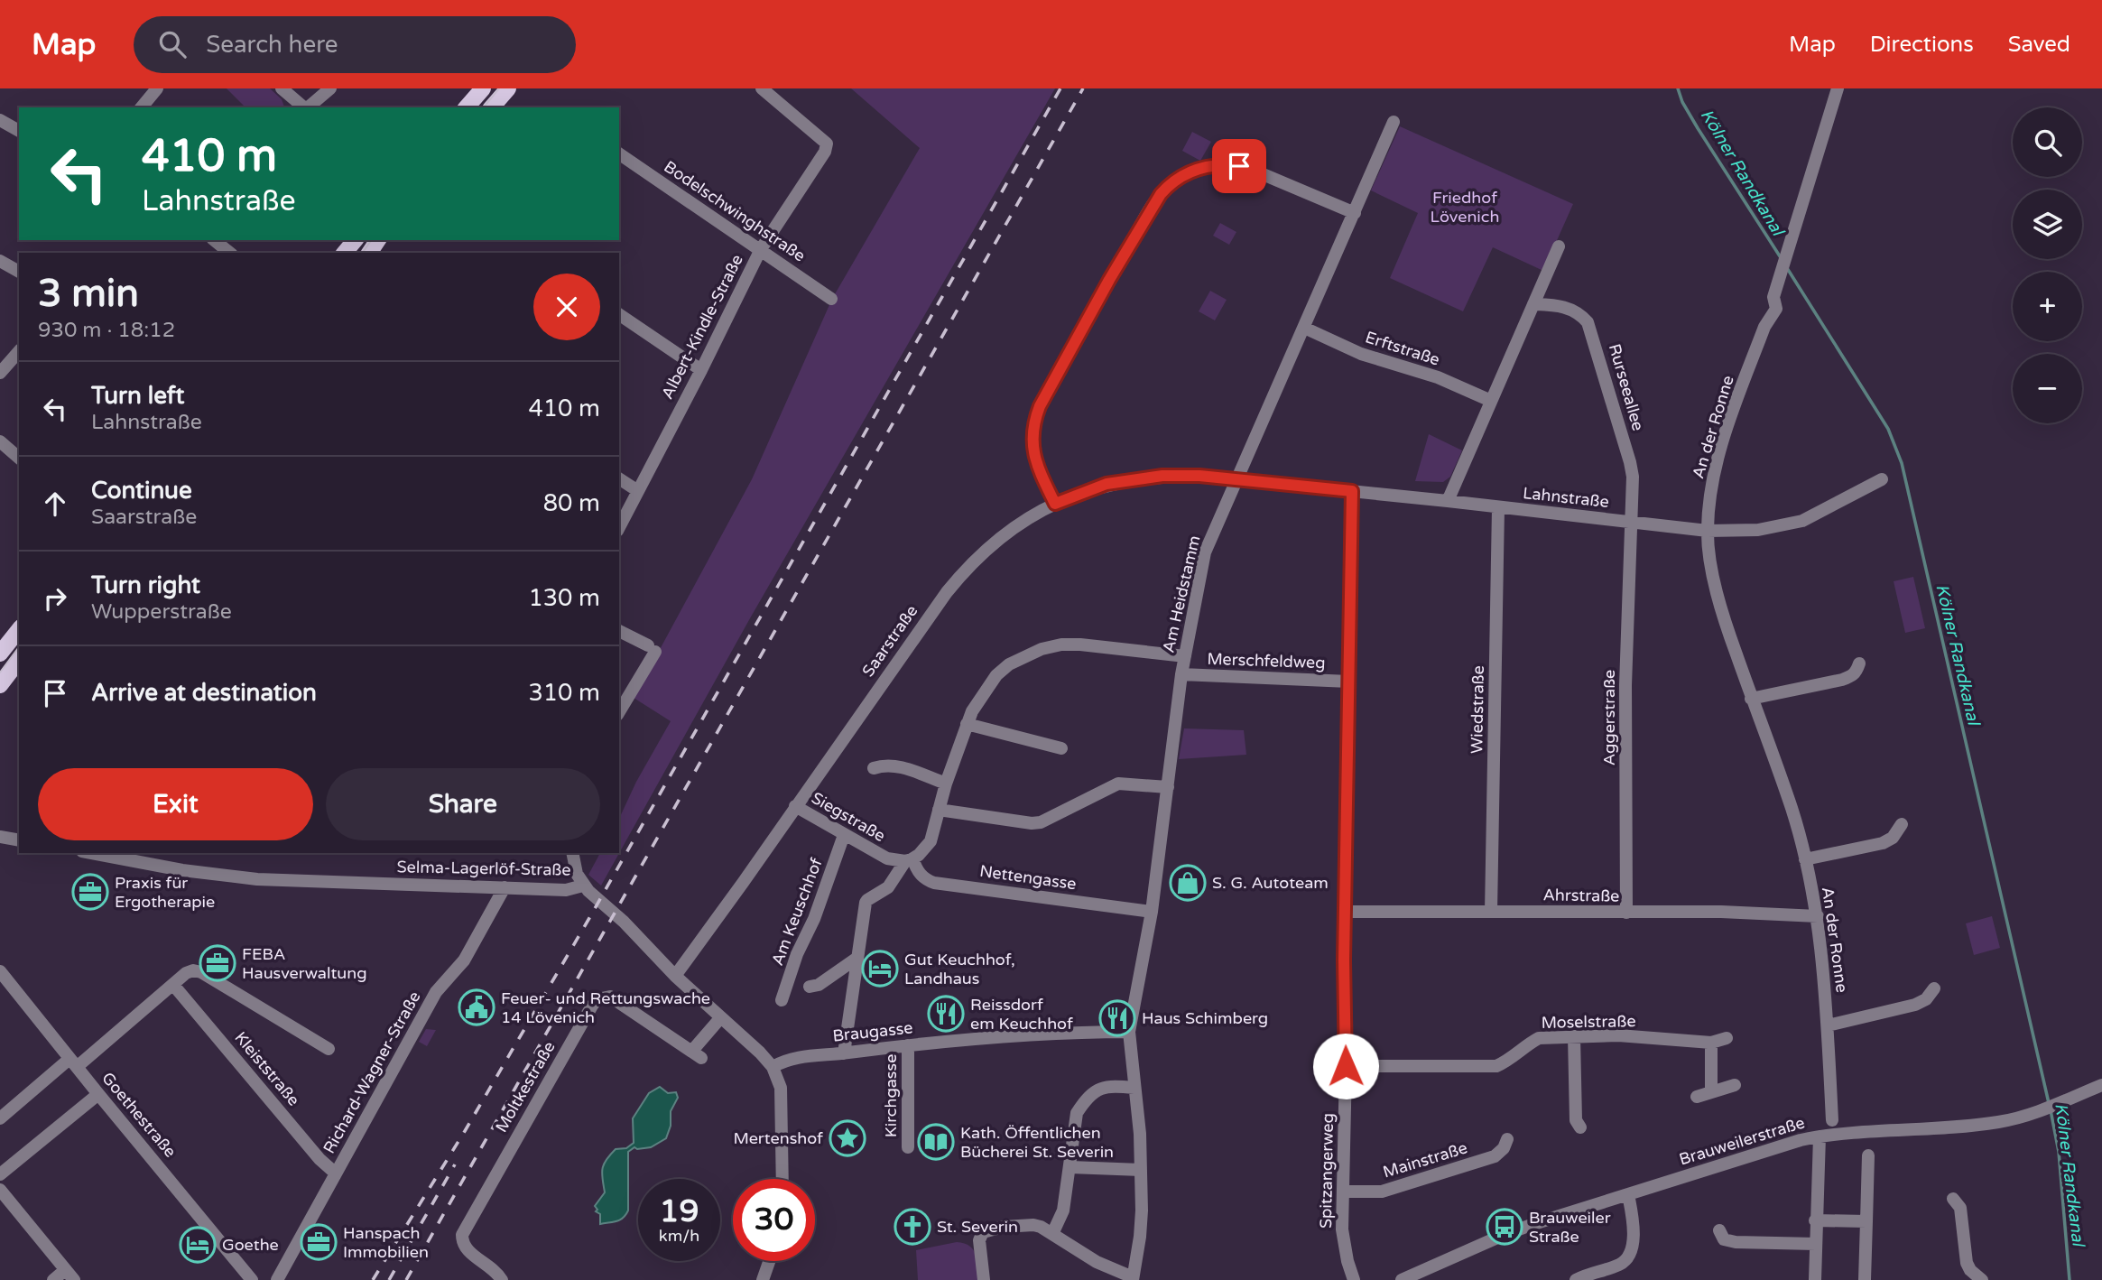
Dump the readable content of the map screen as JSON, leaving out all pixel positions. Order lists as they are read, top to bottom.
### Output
{
  "streets": {
    "street": [
      "Bodelschwinghstraße",
      "Albert-Kindle-Straße",
      "Erftstraße",
      "Rurseeallee",
      "An der Ronne",
      "Lahnstraße",
      "Am Heidstamm",
      "Saarstraße",
      "Merschfeldweg",
      "Wiedstraße",
      "Aggerstraße",
      "Siegstraße",
      "Selma-Lagerlöf-Straße",
      "Nettengasse",
      "Ahrstraße",
      "Am Keuschhof",
      "Moselstraße",
      "Braugasse",
      "Kleiststraße",
      "Richard-Wagner-Straße",
      "Moltkestraße",
      "Kirchgasse",
      "Goethestraße",
      "Brauweilerstraße",
      "Mainstraße",
      "Spitzangerweg"
    ]
  },
  "crossings": [
    ["Bodelschwinghstraße", "Albert-Kindle-Straße"],
    ["Erftstraße", "Am Heidstamm"],
    ["Rurseeallee", "Lahnstraße"],
    ["Rurseeallee", "Aggerstraße"],
    ["An der Ronne", "Lahnstraße"],
    ["An der Ronne", "Ahrstraße"],
    ["Lahnstraße", "Am Heidstamm"],
    ["Lahnstraße", "Saarstraße"],
    ["Lahnstraße", "Wiedstraße"],
    ["Lahnstraße", "Aggerstraße"],
    ["Lahnstraße", "Spitzangerweg"],
    ["Am Heidstamm", "Saarstraße"],
    ["Am Heidstamm", "Merschfeldweg"],
    ["Am Heidstamm", "Nettengasse"],
    ["Am Heidstamm", "Braugasse"],
    ["Saarstraße", "Siegstraße"],
    ["Merschfeldweg", "Spitzangerweg"],
    ["Wiedstraße", "Ahrstraße"],
    ["Aggerstraße", "Ahrstraße"],
    ["Siegstraße", "Nettengasse"],
    ["Siegstraße", "Am Keuschhof"],
    ["Selma-Lagerlöf-Straße", "Richard-Wagner-Straße"],
    ["Ahrstraße", "Spitzangerweg"],
    ["Moselstraße", "Spitzangerweg"],
    ["Braugasse", "Kirchgasse"],
    ["Kleiststraße", "Richard-Wagner-Straße"],
    ["Mainstraße", "Spitzangerweg"]
  ],
  "water": ["Kölner Randkanal"],
  "parks": ["Friedhof Lövenich"],
  "places": {
    "shop": ["S. G. Autoteam"],
    "office": ["Praxis für Ergotherapie", "FEBA Hausverwaltung", "Hanspach Immobilien"],
    "hotel": ["Gut Keuchhof, Landhaus", "Goethe"],
    "public building": ["Feuer- und Rettungswache 14 Lövenich"],
    "restaurant": ["Reissdorf em Keuchhof", "Haus Schimberg"],
    "place": ["Mertenshof"],
    "library": ["Kath. Öffentlichen Bücherei St. Severin"],
    "church": ["St. Severin"],
    "bus stop": ["Brauweiler Straße"]
  },
  "page": {
    "header": "Map",
    "search": "Search here",
    "nav": ["Map", "Directions", "Saved"],
    "map_buttons": ["+", "−"],
    "turn": ["410 m", "Lahnstraße"],
    "heading": ["3 min", "930 m · 18:12"],
    "list": [
      {
        "name": "Turn left",
        "note": "Lahnstraße",
        "value": "410 m"
      },
      {
        "name": "Continue",
        "note": "Saarstraße",
        "value": "80 m"
      },
      {
        "name": "Turn right",
        "note": "Wupperstraße",
        "value": "130 m"
      },
      {
        "name": "Arrive at destination",
        "value": "310 m"
      }
    ],
    "buttons": ["Exit", "Share"],
    "speed": "19 km/h",
    "limit": "30"
  }
}
